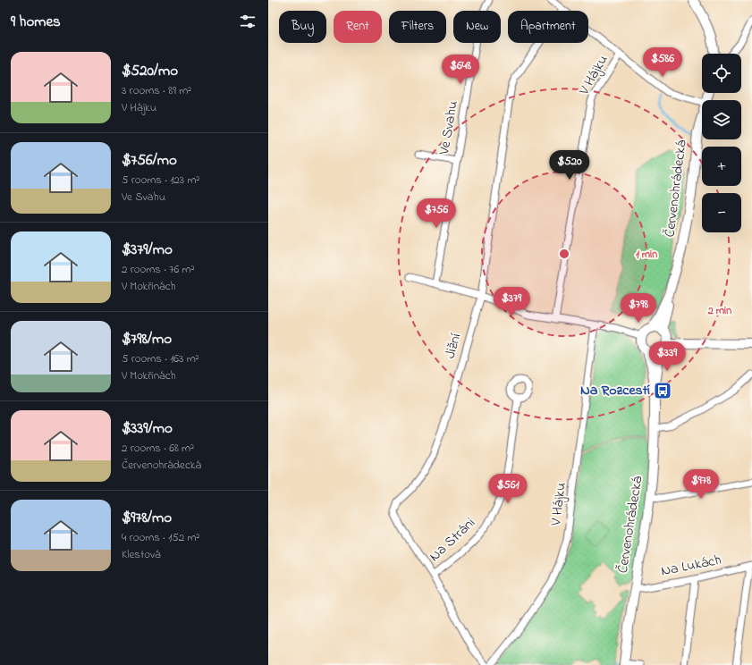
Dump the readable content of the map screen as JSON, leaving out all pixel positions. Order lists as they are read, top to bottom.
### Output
{
  "streets": {
    "street": [
      "V Hájku",
      "Ve Svahu",
      "Červenohrádecká",
      "Jižní",
      "Na Stráni",
      "Na Lukách"
    ]
  },
  "crossings": [
    ["Červenohrádecká", "Na Lukách"],
    ["Jižní", "Na Stráni"]
  ],
  "places": {
    "bus stop": ["Na Rozcestí"]
  },
  "page": {
    "heading": "9 homes",
    "chip": [
      "Buy",
      "Rent",
      "Filters",
      "New",
      "Apartment"
    ],
    "list": [
      {
        "name": "$520/mo",
        "note": "3 rooms · 89 m² · V Hájku"
      },
      {
        "name": "$756/mo",
        "note": "5 rooms · 123 m² · Ve Svahu"
      },
      {
        "name": "$379/mo",
        "note": "2 rooms · 76 m² · V Mokřinách"
      },
      {
        "name": "$798/mo",
        "note": "5 rooms · 163 m² · V Mokřinách"
      },
      {
        "name": "$339/mo",
        "note": "2 rooms · 68 m² · Červenohrádecká"
      },
      {
        "name": "$978/mo",
        "note": "4 rooms · 152 m² · Klestová"
      }
    ],
    "price": [
      "$586",
      "$648",
      "$520",
      "$756",
      "$379",
      "$798",
      "$339",
      "$978",
      "$561"
    ],
    "map_buttons": ["+", "−"]
  },
  "rings": ["1 min", "2 min"]
}
